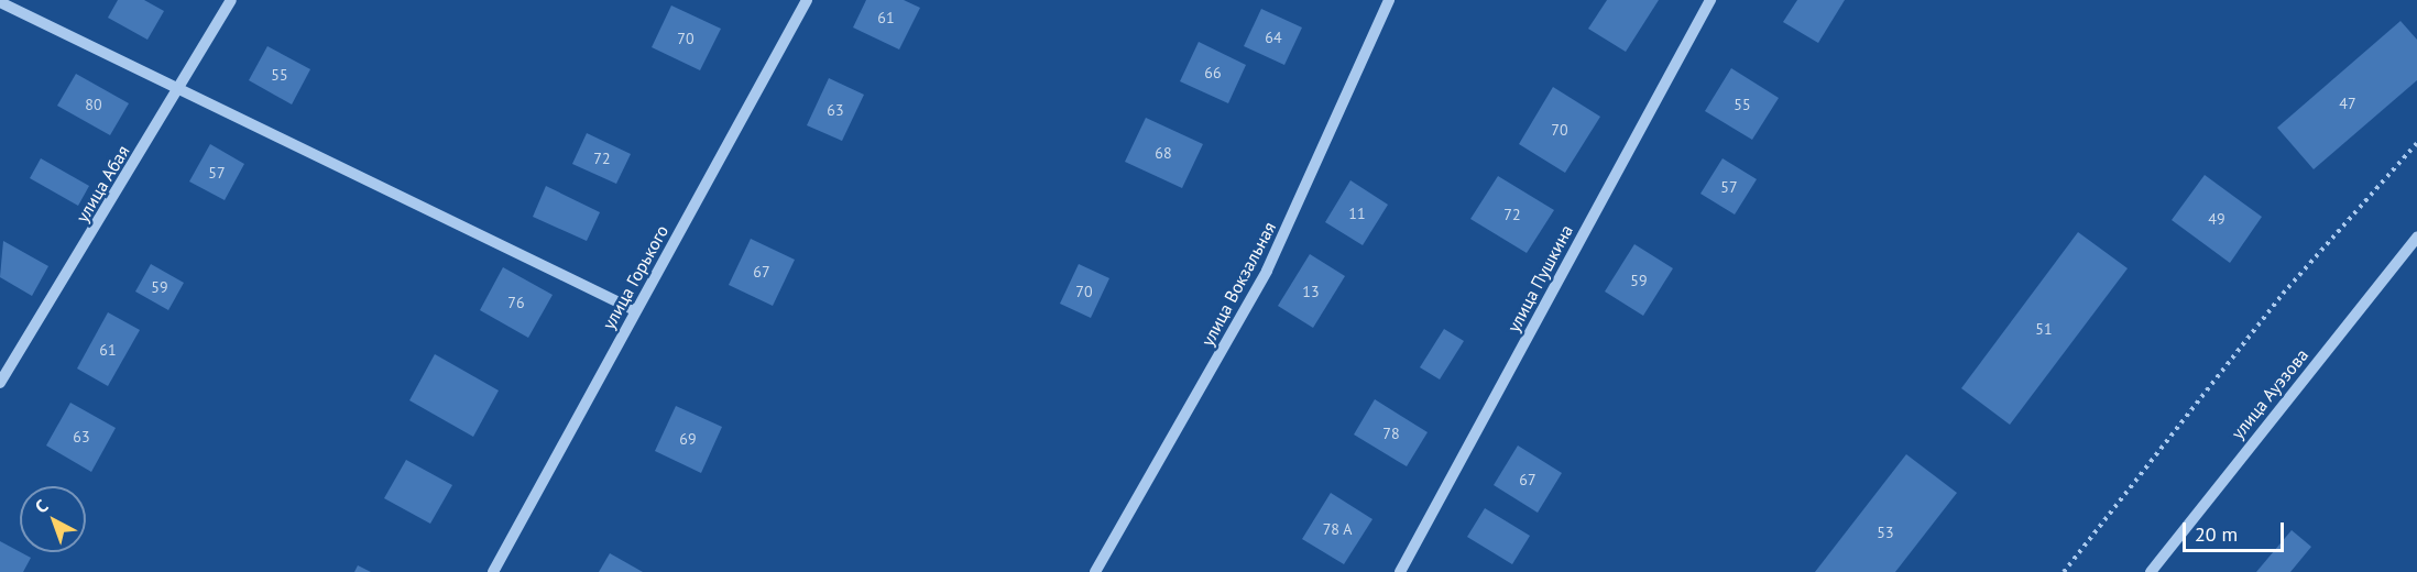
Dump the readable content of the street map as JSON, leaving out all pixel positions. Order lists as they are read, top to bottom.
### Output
{
  "streets": {
    "street": [
      "улица Абая",
      "улица Горького",
      "улица Пушкина",
      "улица Вокзальная",
      "улица Ауэзова"
    ]
  },
  "house_numbers": [
    "61",
    "64",
    "70",
    "66",
    "55",
    "47",
    "80",
    "55",
    "63",
    "70",
    "68",
    "72",
    "57",
    "57",
    "11",
    "72",
    "49",
    "67",
    "59",
    "59",
    "70",
    "13",
    "76",
    "51",
    "61",
    "78",
    "63",
    "69",
    "67",
    "78 А",
    "53"
  ],
  "scale_bar": "20 m",
  "north": "top left"
}
